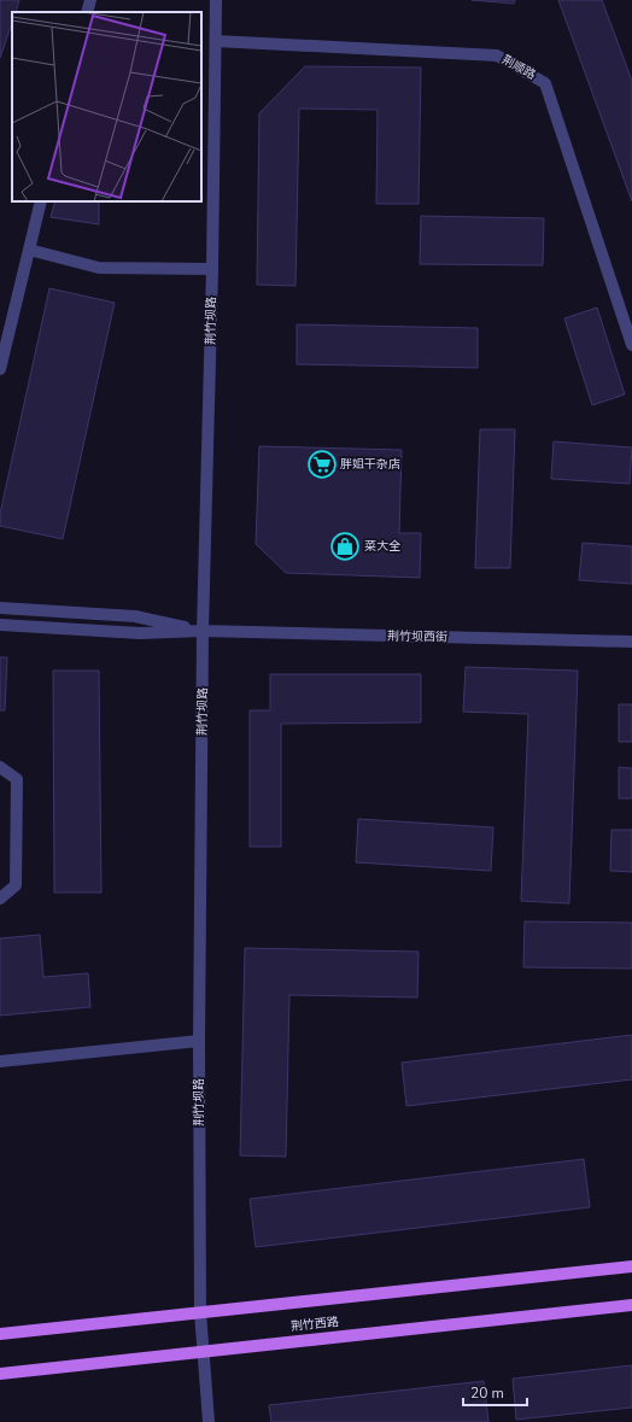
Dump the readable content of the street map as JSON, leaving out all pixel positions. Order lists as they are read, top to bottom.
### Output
{
  "streets": {
    "main road": ["荆竹西路"],
    "street": ["荆顺路", "荆竹坝路", "荆竹坝西街"]
  },
  "crossings": [
    ["荆顺路", "荆竹坝路"],
    ["荆竹坝路", "荆竹坝西街"],
    ["荆竹坝路", "荆竹西路"]
  ],
  "places": {
    "supermarket": ["胖姐干杂店"],
    "shop": ["菜大全"]
  },
  "scale_bar": "20 m"
}
